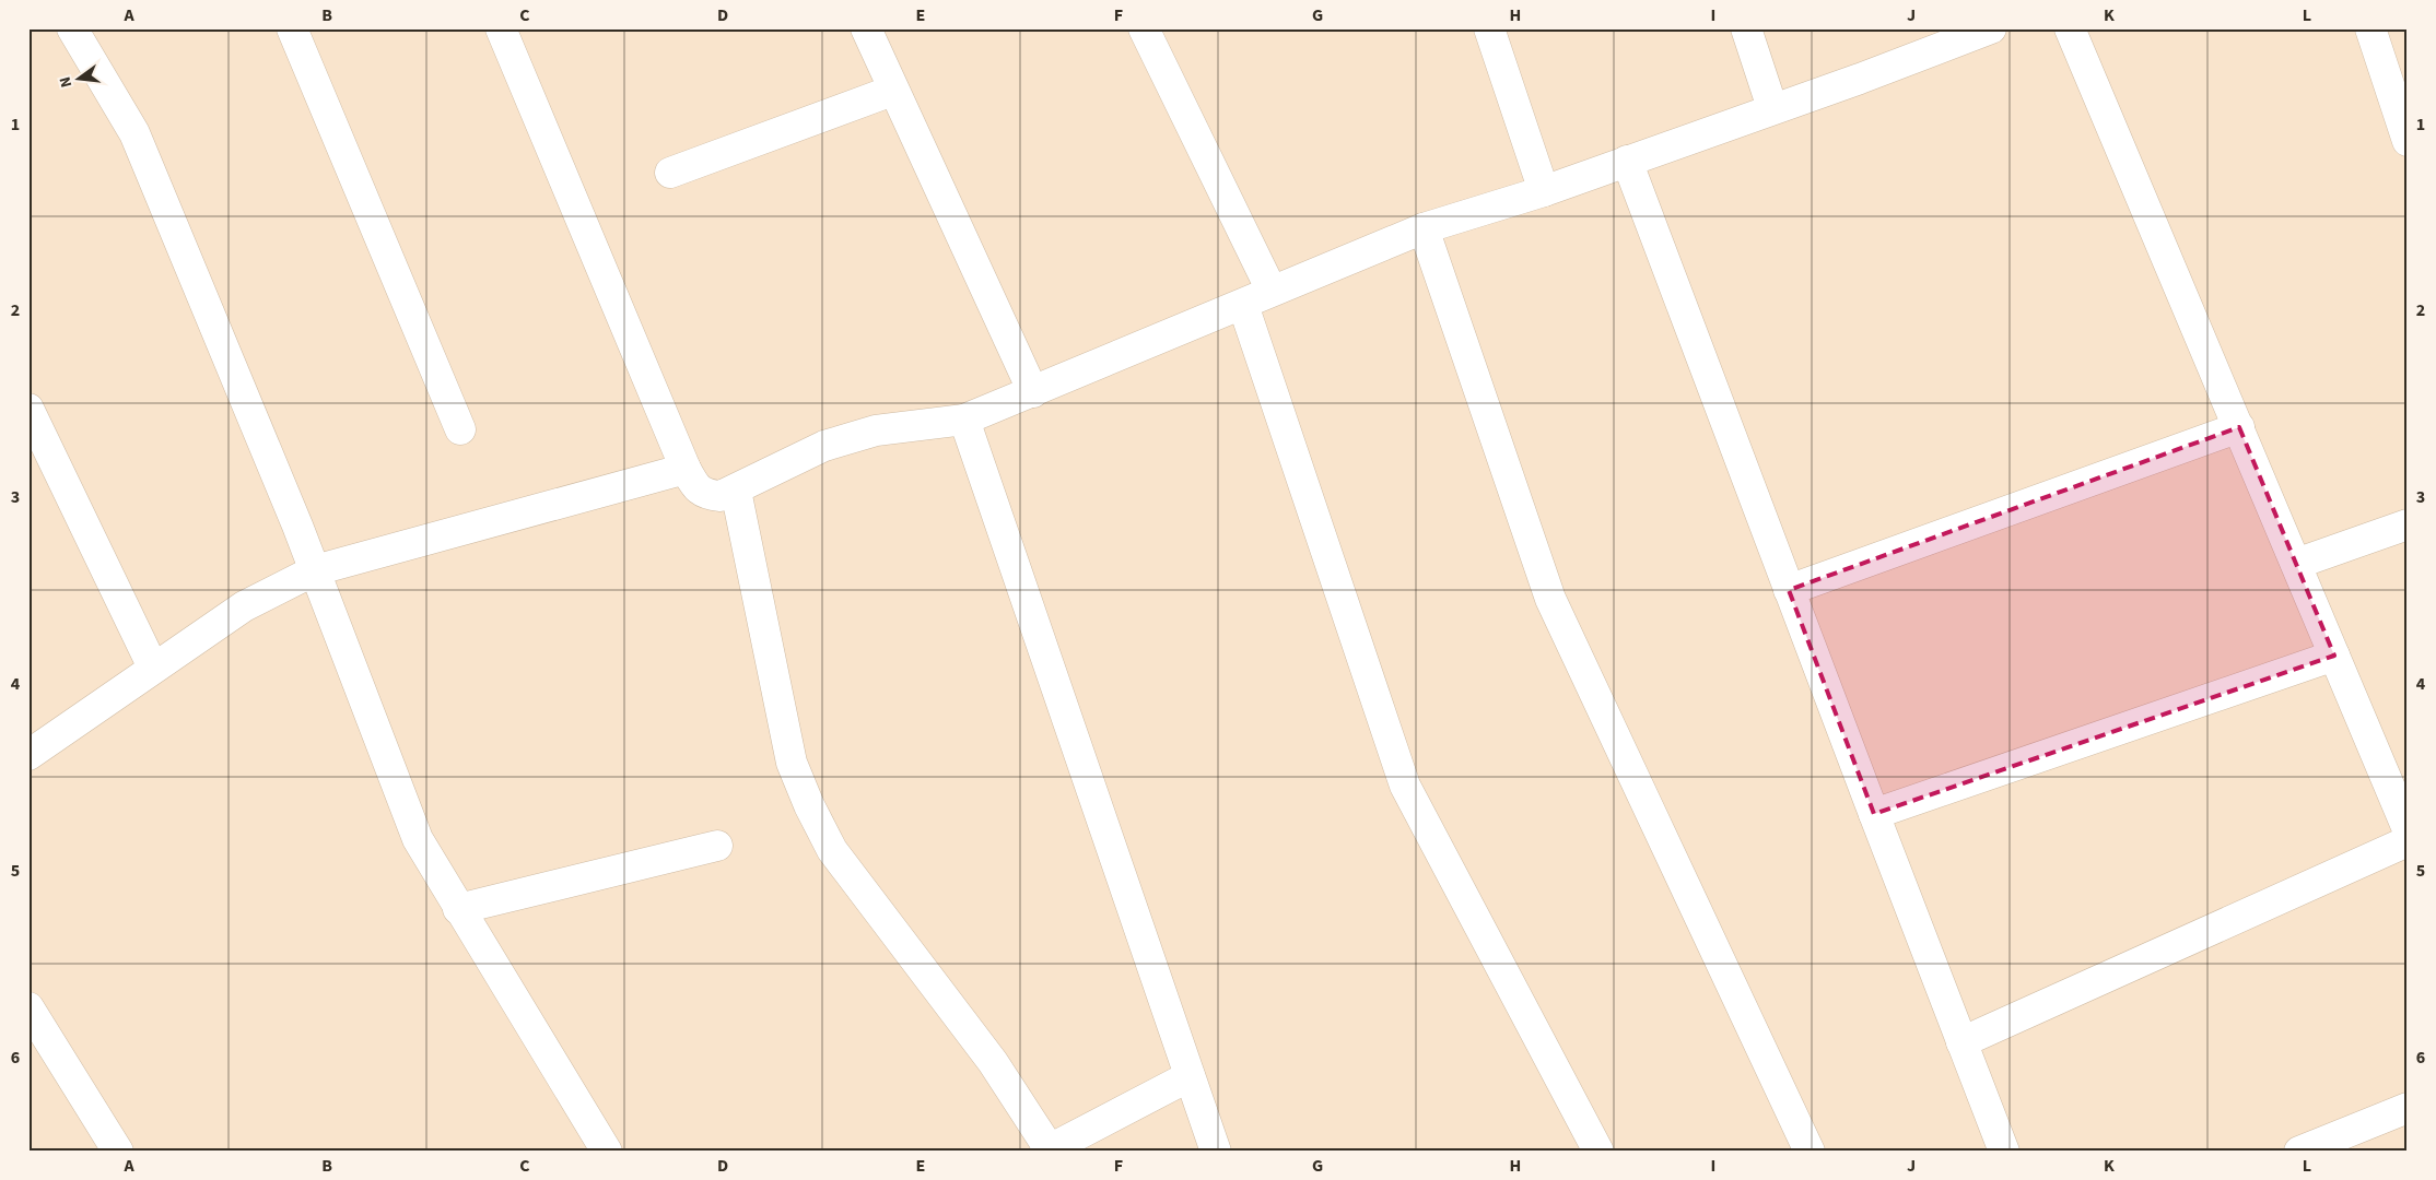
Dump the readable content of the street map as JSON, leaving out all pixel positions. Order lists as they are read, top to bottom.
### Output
{
  "north": "left",
  "grid": {
    "columns": [
      "A",
      "B",
      "C",
      "D",
      "E",
      "F",
      "G",
      "H",
      "I",
      "J",
      "K",
      "L"
    ],
    "rows": [
      "1",
      "2",
      "3",
      "4",
      "5",
      "6"
    ]
  }
}
